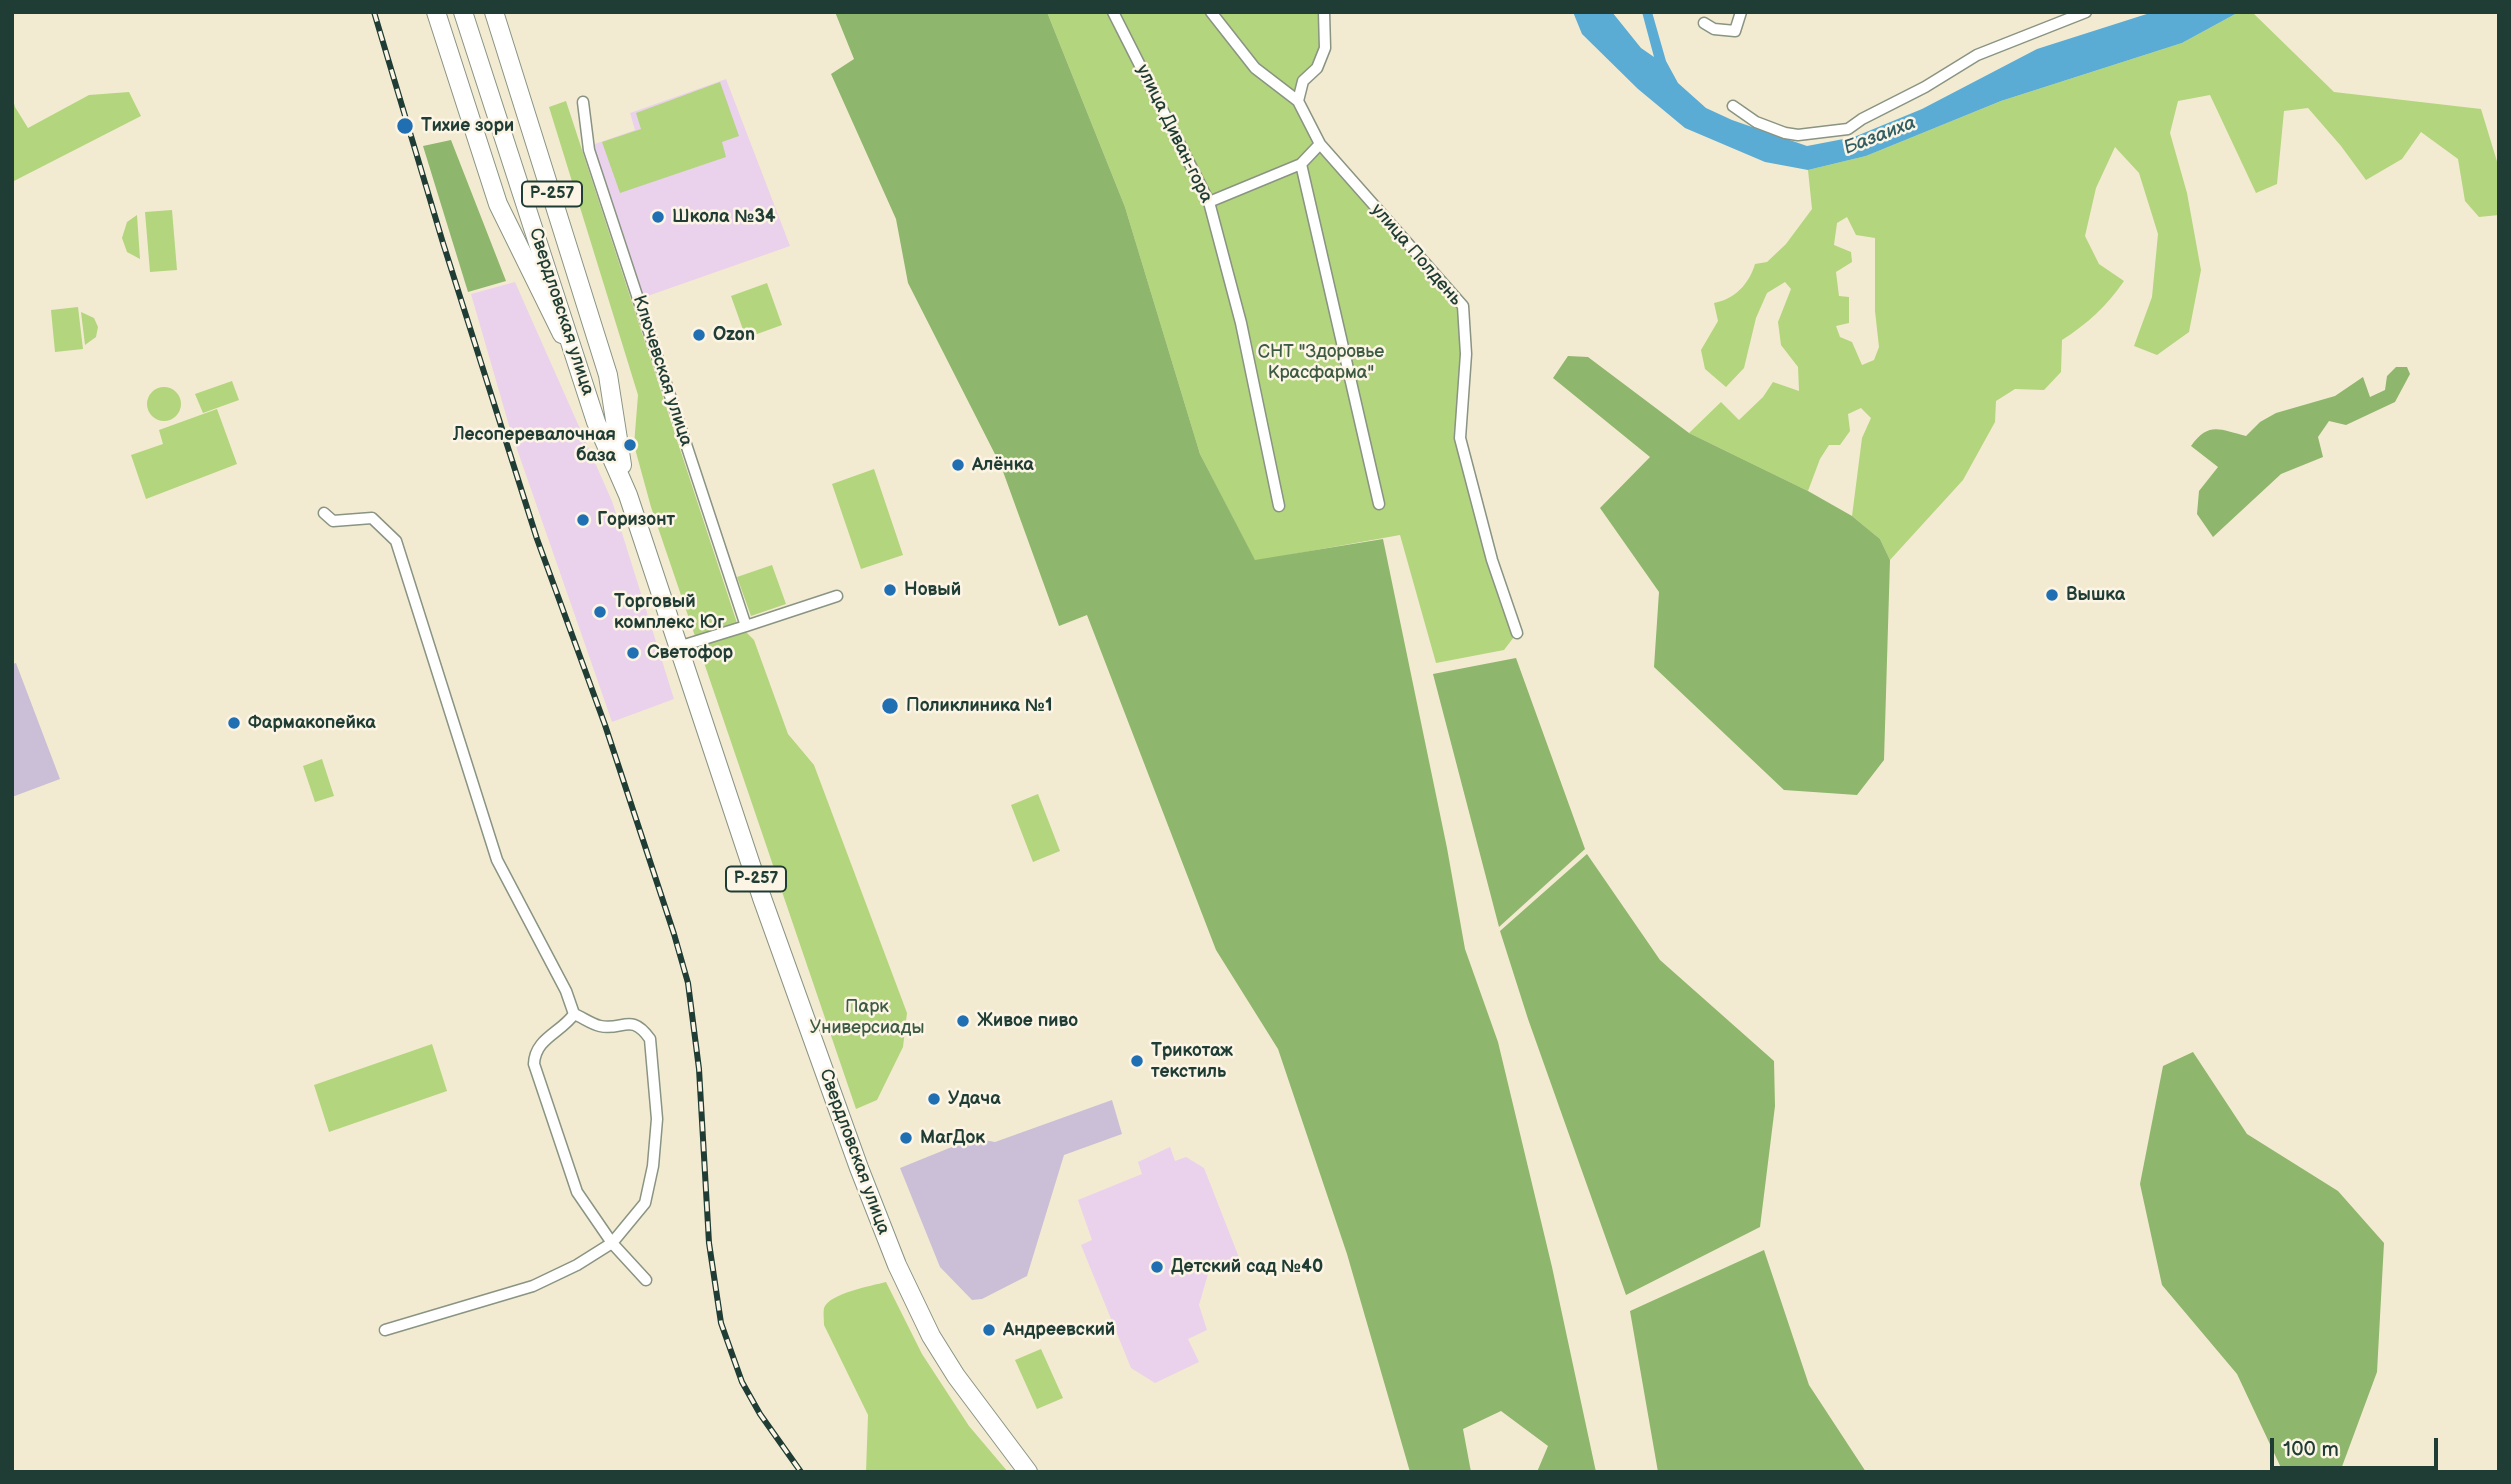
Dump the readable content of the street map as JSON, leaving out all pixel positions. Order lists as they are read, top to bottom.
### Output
{
  "streets": {
    "main road": ["Р-257", "Свердловская улица"],
    "street": ["улица Диван-гора", "улица Полдень", "Ключевская улица"]
  },
  "water": ["Базаиха"],
  "parks": ["СНТ \"Здоровье Красфарма\"", "Парк Универсиады"],
  "places": [
    "Тихие зори",
    "Школа №34",
    "Ozon",
    "Лесоперевалочная база",
    "Алёнка",
    "Горизонт",
    "Новый",
    "Вышка",
    "Торговый комплекс Юг",
    "Светофор",
    "Поликлиника №1",
    "Фармакопейка",
    "Живое пиво",
    "Трикотаж текстиль",
    "Удача",
    "МагДок",
    "Детский сад №40",
    "Андреевский"
  ],
  "scale_bar": "100 m"
}
